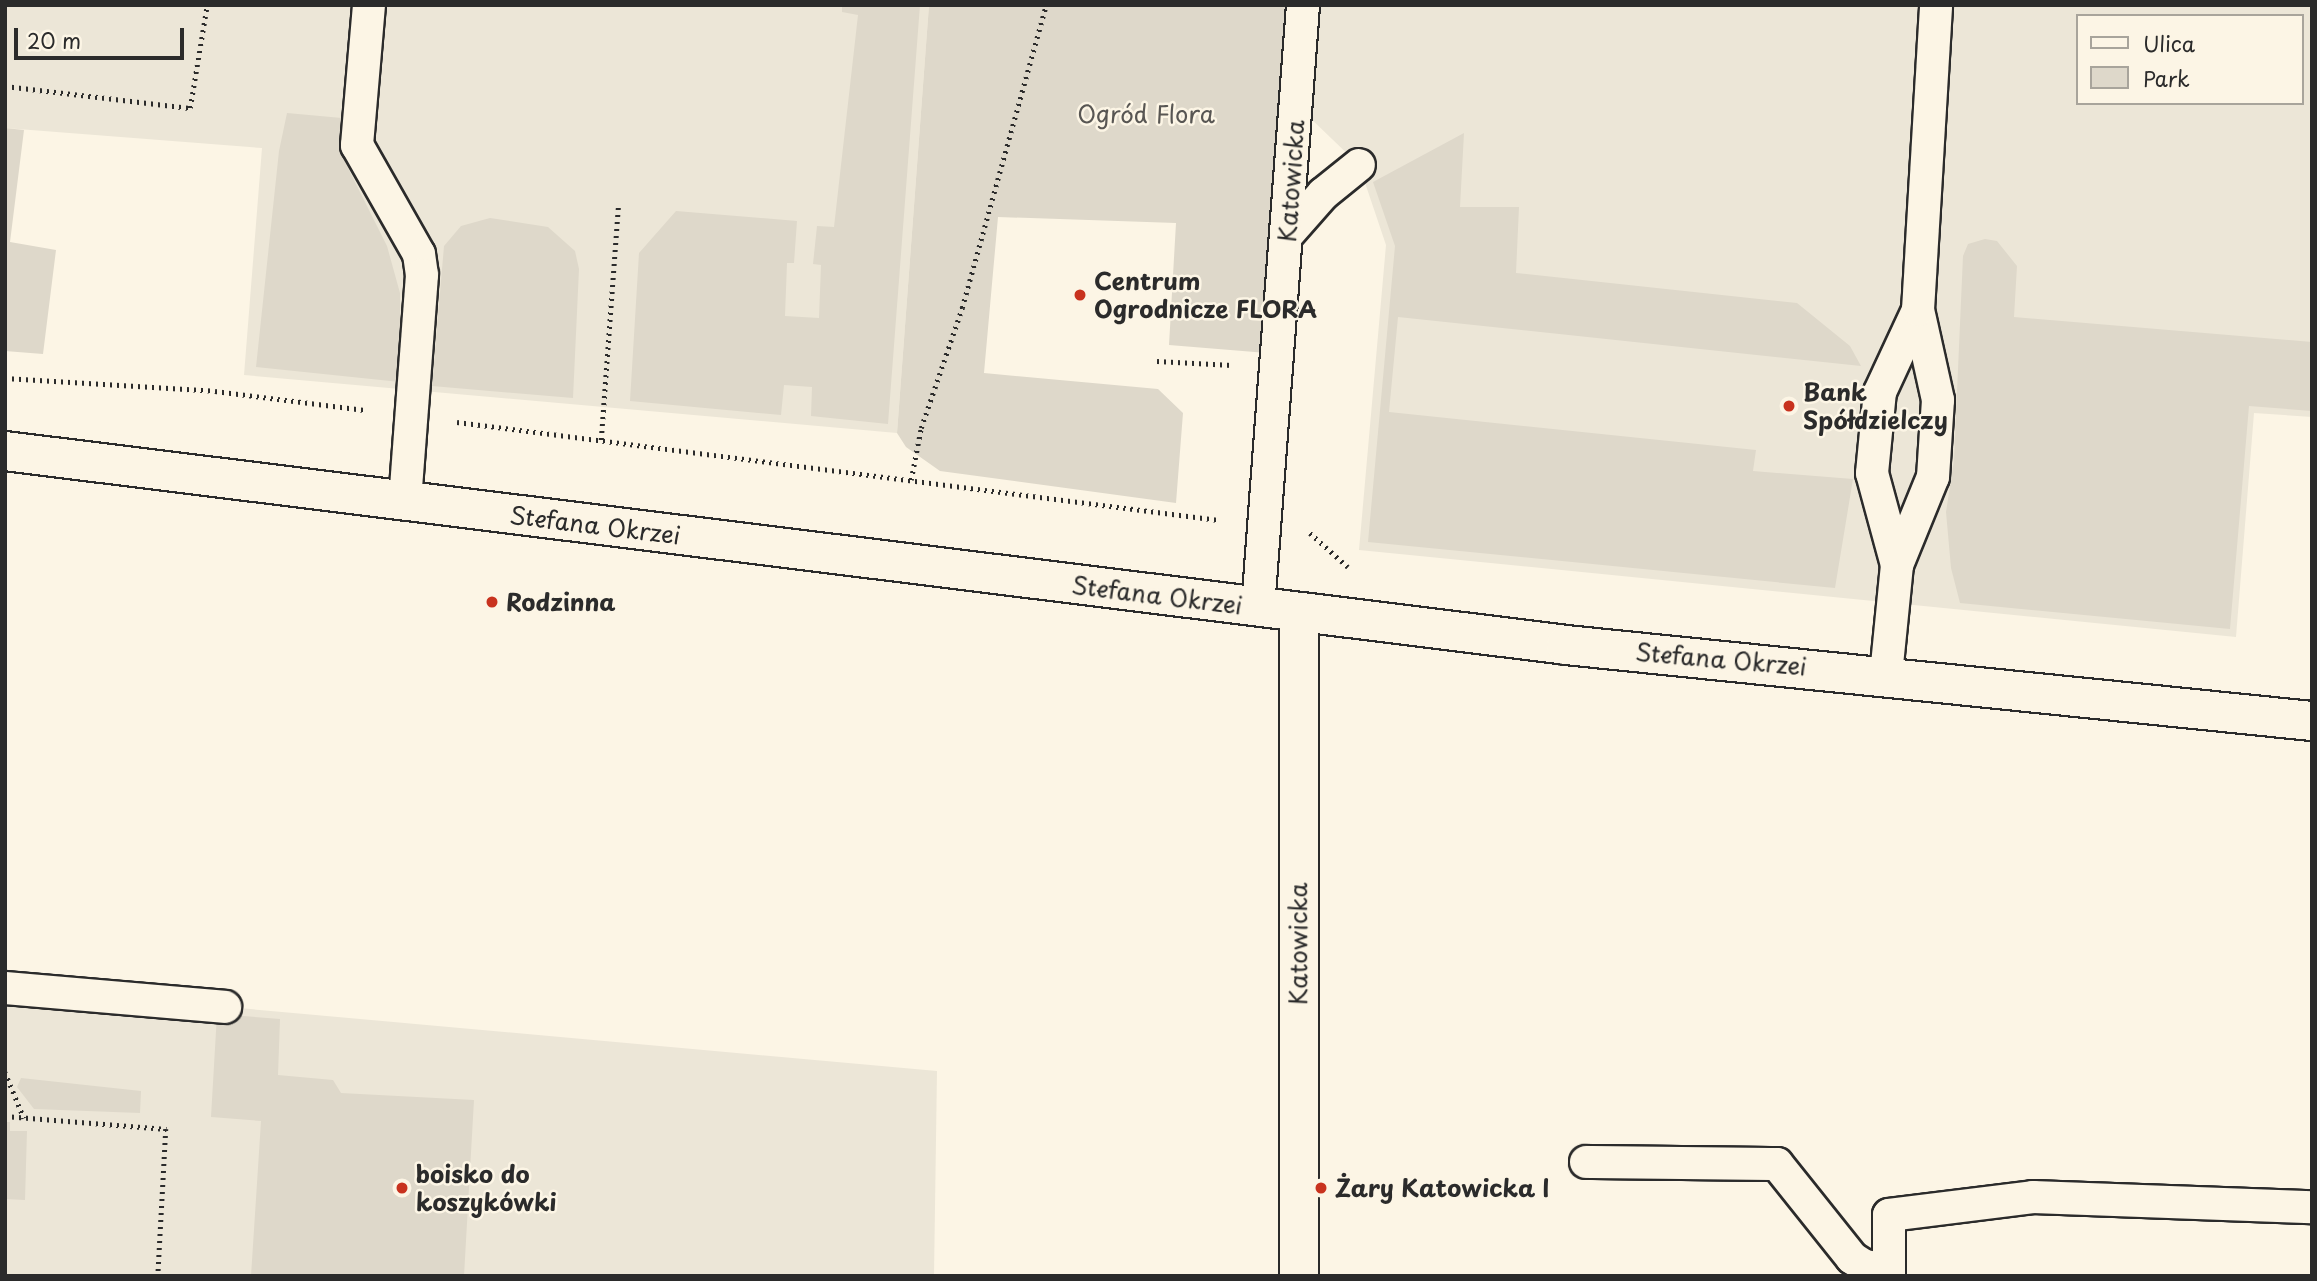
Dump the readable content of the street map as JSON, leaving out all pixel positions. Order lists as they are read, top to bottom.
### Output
{
  "streets": {
    "street": ["Katowicka", "Stefana Okrzei"]
  },
  "crossings": [
    ["Katowicka", "Stefana Okrzei"]
  ],
  "parks": ["Ogród Flora"],
  "places": [
    "Centrum Ogrodnicze FLORA",
    "Bank Spółdzielczy",
    "Rodzinna",
    "boisko do koszykówki",
    "Żary Katowicka I"
  ],
  "legend": ["Ulica", "Park"],
  "scale_bar": "20 m"
}
